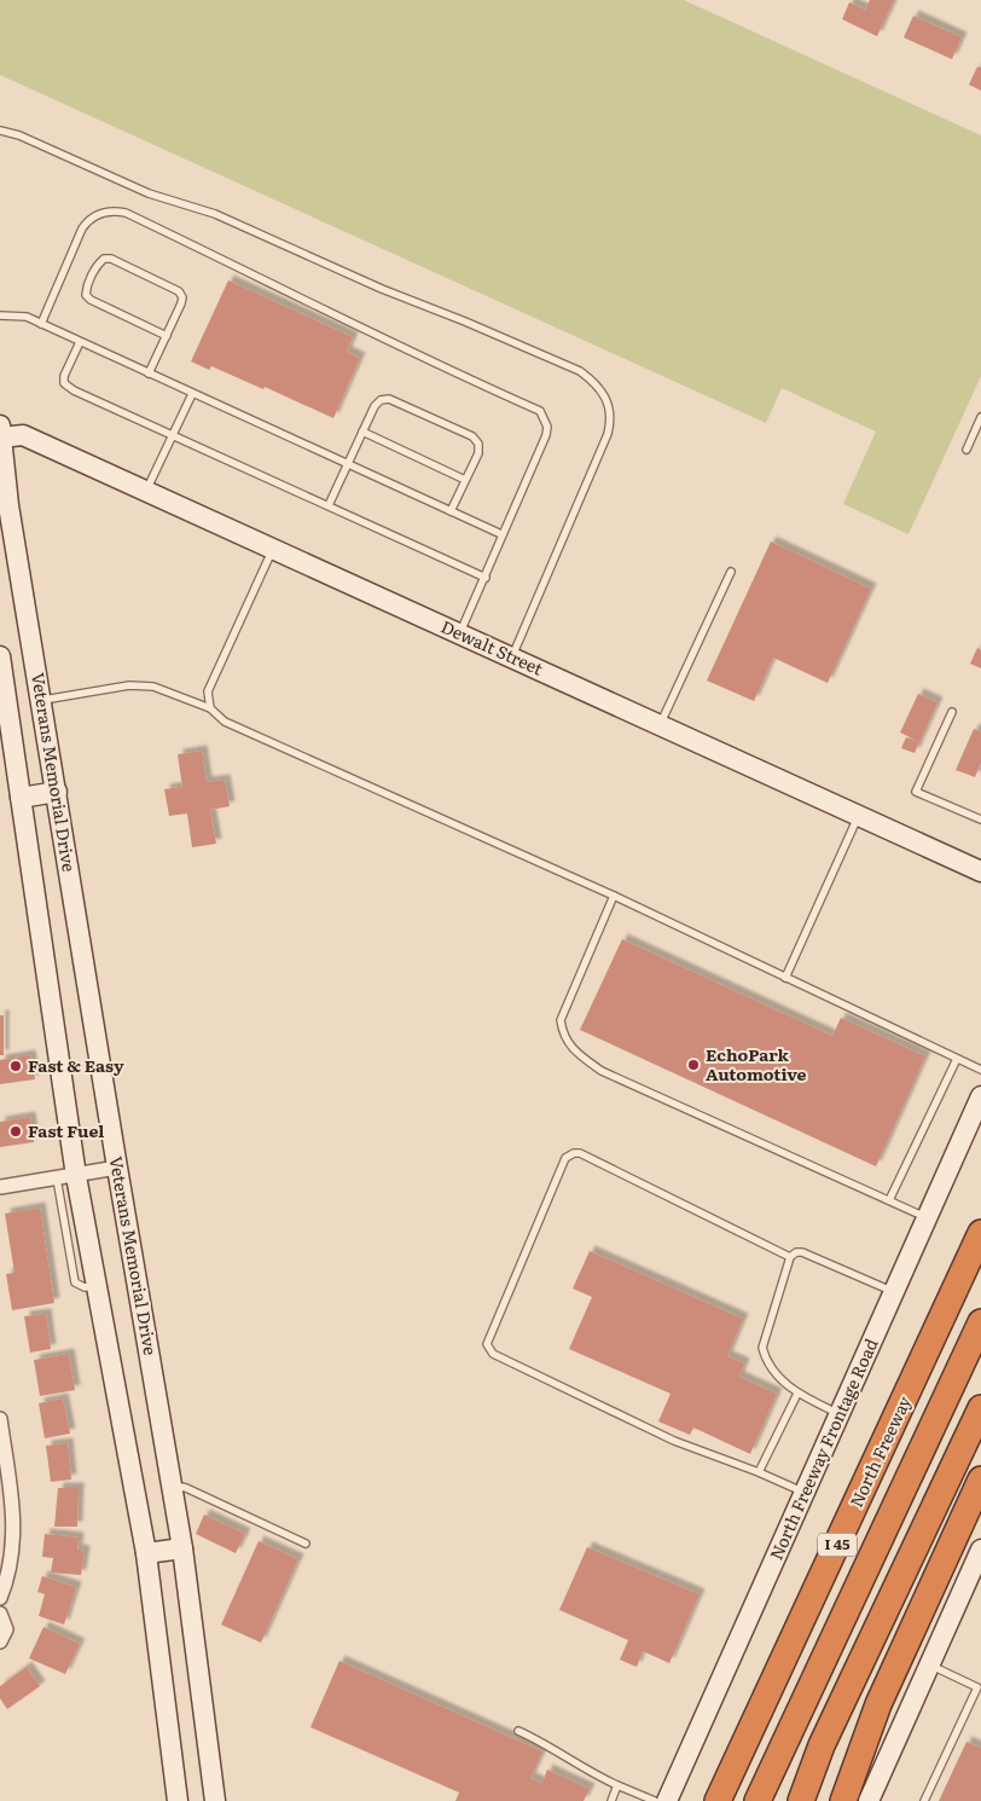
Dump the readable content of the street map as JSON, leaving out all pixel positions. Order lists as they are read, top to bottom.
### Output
{
  "streets": {
    "highway": ["North Freeway", "I 45"],
    "main road": ["Dewalt Street", "Veterans Memorial Drive", "North Freeway Frontage Road"]
  },
  "crossings": [
    ["Dewalt Street", "Veterans Memorial Drive"]
  ],
  "places": ["EchoPark Automotive", "Fast & Easy", "Fast Fuel"]
}
